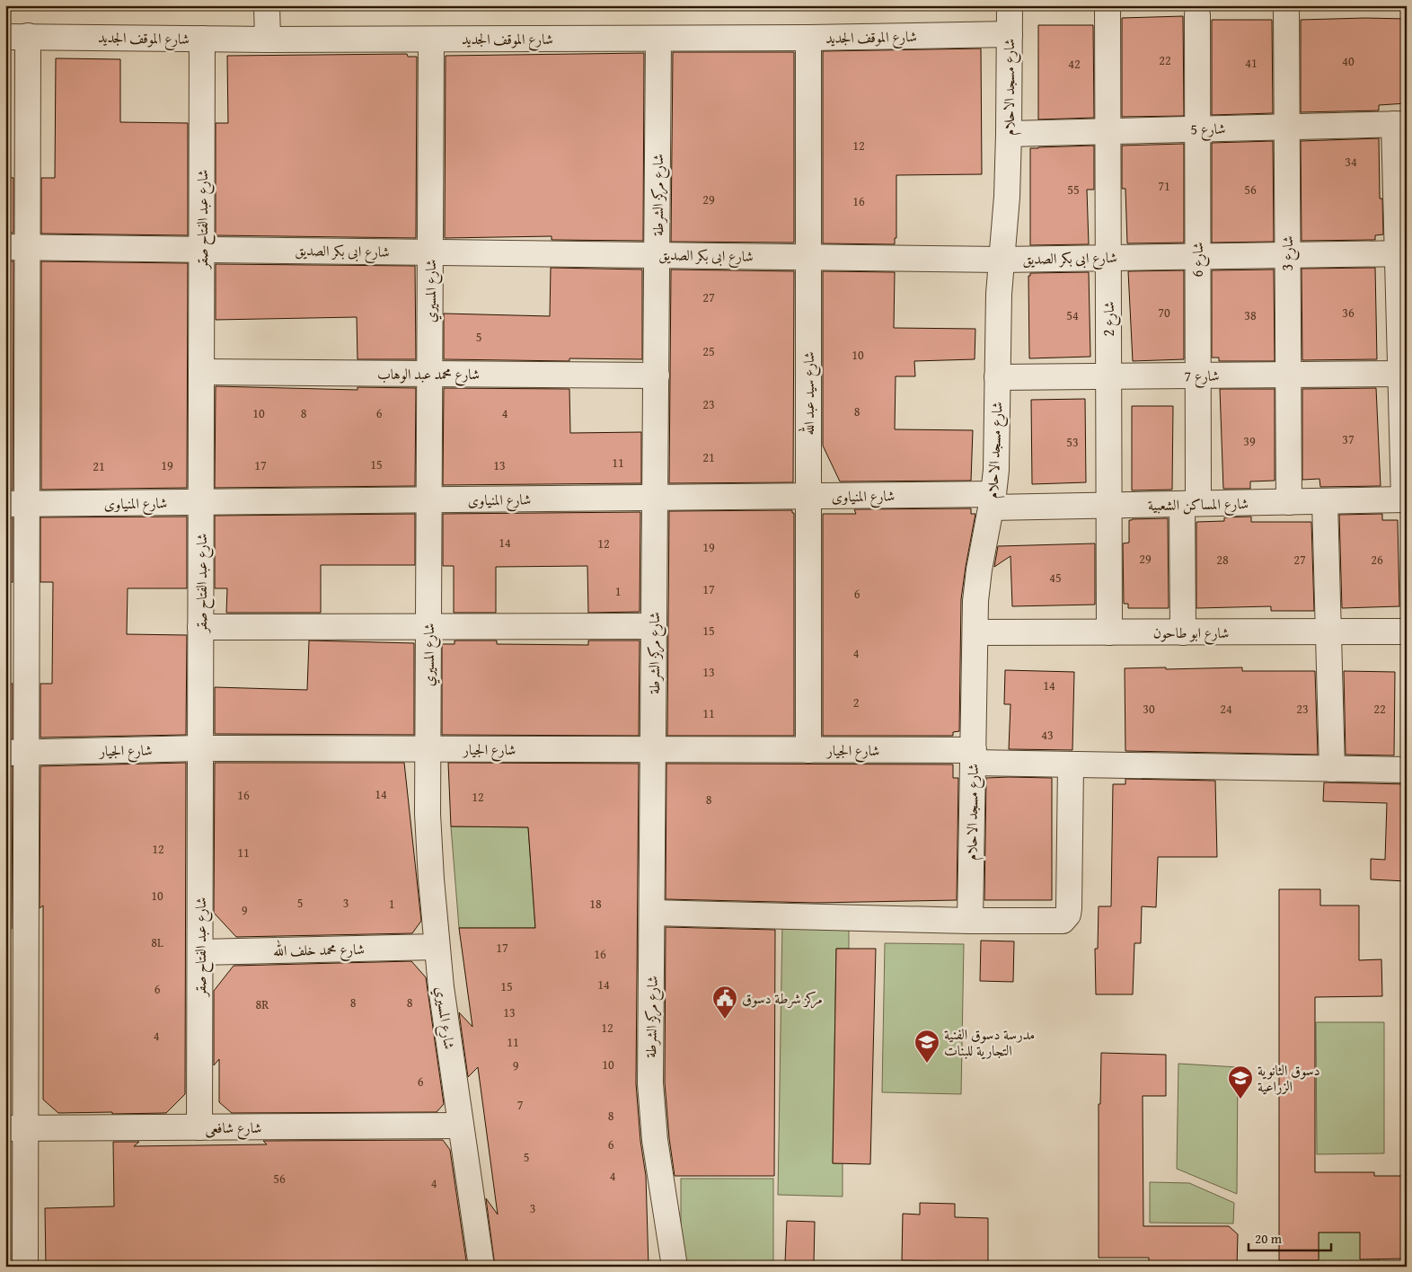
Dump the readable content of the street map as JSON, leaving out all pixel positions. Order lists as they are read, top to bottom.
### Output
{
  "streets": {
    "street": [
      "شارع الموقف الجديد",
      "شارع مسجد الاحلام",
      "شارع 5",
      "شارع مركز الشرطة",
      "شارع عبد الفتاح صقر",
      "شارع ابى بكر الصديق",
      "شارع 3",
      "شارع 6",
      "شارع المسيري",
      "شارع 2",
      "شارع محمد عبد الوهاب",
      "شارع 7",
      "شارع سيد عبد الله",
      "شارع المنياوى",
      "شارع المساكن الشعبية",
      "شارع ابو طاحون",
      "شارع الجيار",
      "شارع محمد خلف الله",
      "شارع شافعى"
    ]
  },
  "crossings": [
    ["شارع الموقف الجديد", "شارع مسجد الاحلام"],
    ["شارع الموقف الجديد", "شارع مركز الشرطة"],
    ["شارع الموقف الجديد", "شارع عبد الفتاح صقر"],
    ["شارع الموقف الجديد", "شارع المسيري"],
    ["شارع الموقف الجديد", "شارع سيد عبد الله"],
    ["شارع مسجد الاحلام", "شارع 5"],
    ["شارع مسجد الاحلام", "شارع ابى بكر الصديق"],
    ["شارع مسجد الاحلام", "شارع 7"],
    ["شارع مسجد الاحلام", "شارع المنياوى"],
    ["شارع مسجد الاحلام", "شارع المساكن الشعبية"],
    ["شارع مسجد الاحلام", "شارع ابو طاحون"],
    ["شارع مسجد الاحلام", "شارع الجيار"],
    ["شارع 5", "شارع 3"],
    ["شارع 5", "شارع 6"],
    ["شارع 5", "شارع 2"],
    ["شارع مركز الشرطة", "شارع ابى بكر الصديق"],
    ["شارع مركز الشرطة", "شارع محمد عبد الوهاب"],
    ["شارع مركز الشرطة", "شارع المنياوى"],
    ["شارع مركز الشرطة", "شارع الجيار"],
    ["شارع عبد الفتاح صقر", "شارع ابى بكر الصديق"],
    ["شارع عبد الفتاح صقر", "شارع محمد عبد الوهاب"],
    ["شارع عبد الفتاح صقر", "شارع المنياوى"],
    ["شارع عبد الفتاح صقر", "شارع الجيار"],
    ["شارع عبد الفتاح صقر", "شارع محمد خلف الله"],
    ["شارع عبد الفتاح صقر", "شارع شافعى"],
    ["شارع ابى بكر الصديق", "شارع 3"],
    ["شارع ابى بكر الصديق", "شارع 6"],
    ["شارع ابى بكر الصديق", "شارع المسيري"],
    ["شارع ابى بكر الصديق", "شارع 2"],
    ["شارع ابى بكر الصديق", "شارع سيد عبد الله"],
    ["شارع 3", "شارع 7"],
    ["شارع 3", "شارع المساكن الشعبية"],
    ["شارع 6", "شارع 7"],
    ["شارع 6", "شارع المساكن الشعبية"],
    ["شارع 6", "شارع ابو طاحون"],
    ["شارع المسيري", "شارع محمد عبد الوهاب"],
    ["شارع المسيري", "شارع المنياوى"],
    ["شارع المسيري", "شارع الجيار"],
    ["شارع المسيري", "شارع محمد خلف الله"],
    ["شارع المسيري", "شارع شافعى"],
    ["شارع 2", "شارع 7"],
    ["شارع 2", "شارع المساكن الشعبية"],
    ["شارع 2", "شارع ابو طاحون"],
    ["شارع سيد عبد الله", "شارع المنياوى"],
    ["شارع سيد عبد الله", "شارع الجيار"],
    ["شارع المنياوى", "شارع المساكن الشعبية"]
  ],
  "places": {
    "public building": ["مركز شرطة دسوق"],
    "school or university": ["مدرسة دسوق الفنية التجارية للبنات", "دسوق الثانوية الزراعية"]
  },
  "house_numbers": [
    "22",
    "40",
    "41",
    "42",
    "12",
    "34",
    "71",
    "55",
    "56",
    "29",
    "16",
    "27",
    "70",
    "36",
    "54",
    "38",
    "5",
    "25",
    "10",
    "23",
    "8",
    "10",
    "8",
    "6",
    "4",
    "37",
    "39",
    "53",
    "21",
    "11",
    "15",
    "19",
    "17",
    "13",
    "21",
    "14",
    "12",
    "19",
    "29",
    "28",
    "27",
    "26",
    "45",
    "17",
    "1",
    "6",
    "15",
    "4",
    "13",
    "14",
    "2",
    "30",
    "24",
    "23",
    "22",
    "11",
    "43",
    "14",
    "16",
    "12",
    "8",
    "12",
    "11",
    "10",
    "5",
    "3",
    "1",
    "18",
    "9",
    "8L",
    "17",
    "16",
    "14",
    "15",
    "6",
    "8",
    "8",
    "8R",
    "13",
    "12",
    "4",
    "11",
    "10",
    "9",
    "6",
    "7",
    "8",
    "6",
    "5",
    "4",
    "56",
    "4",
    "3"
  ],
  "scale_bar": "20 m"
}
